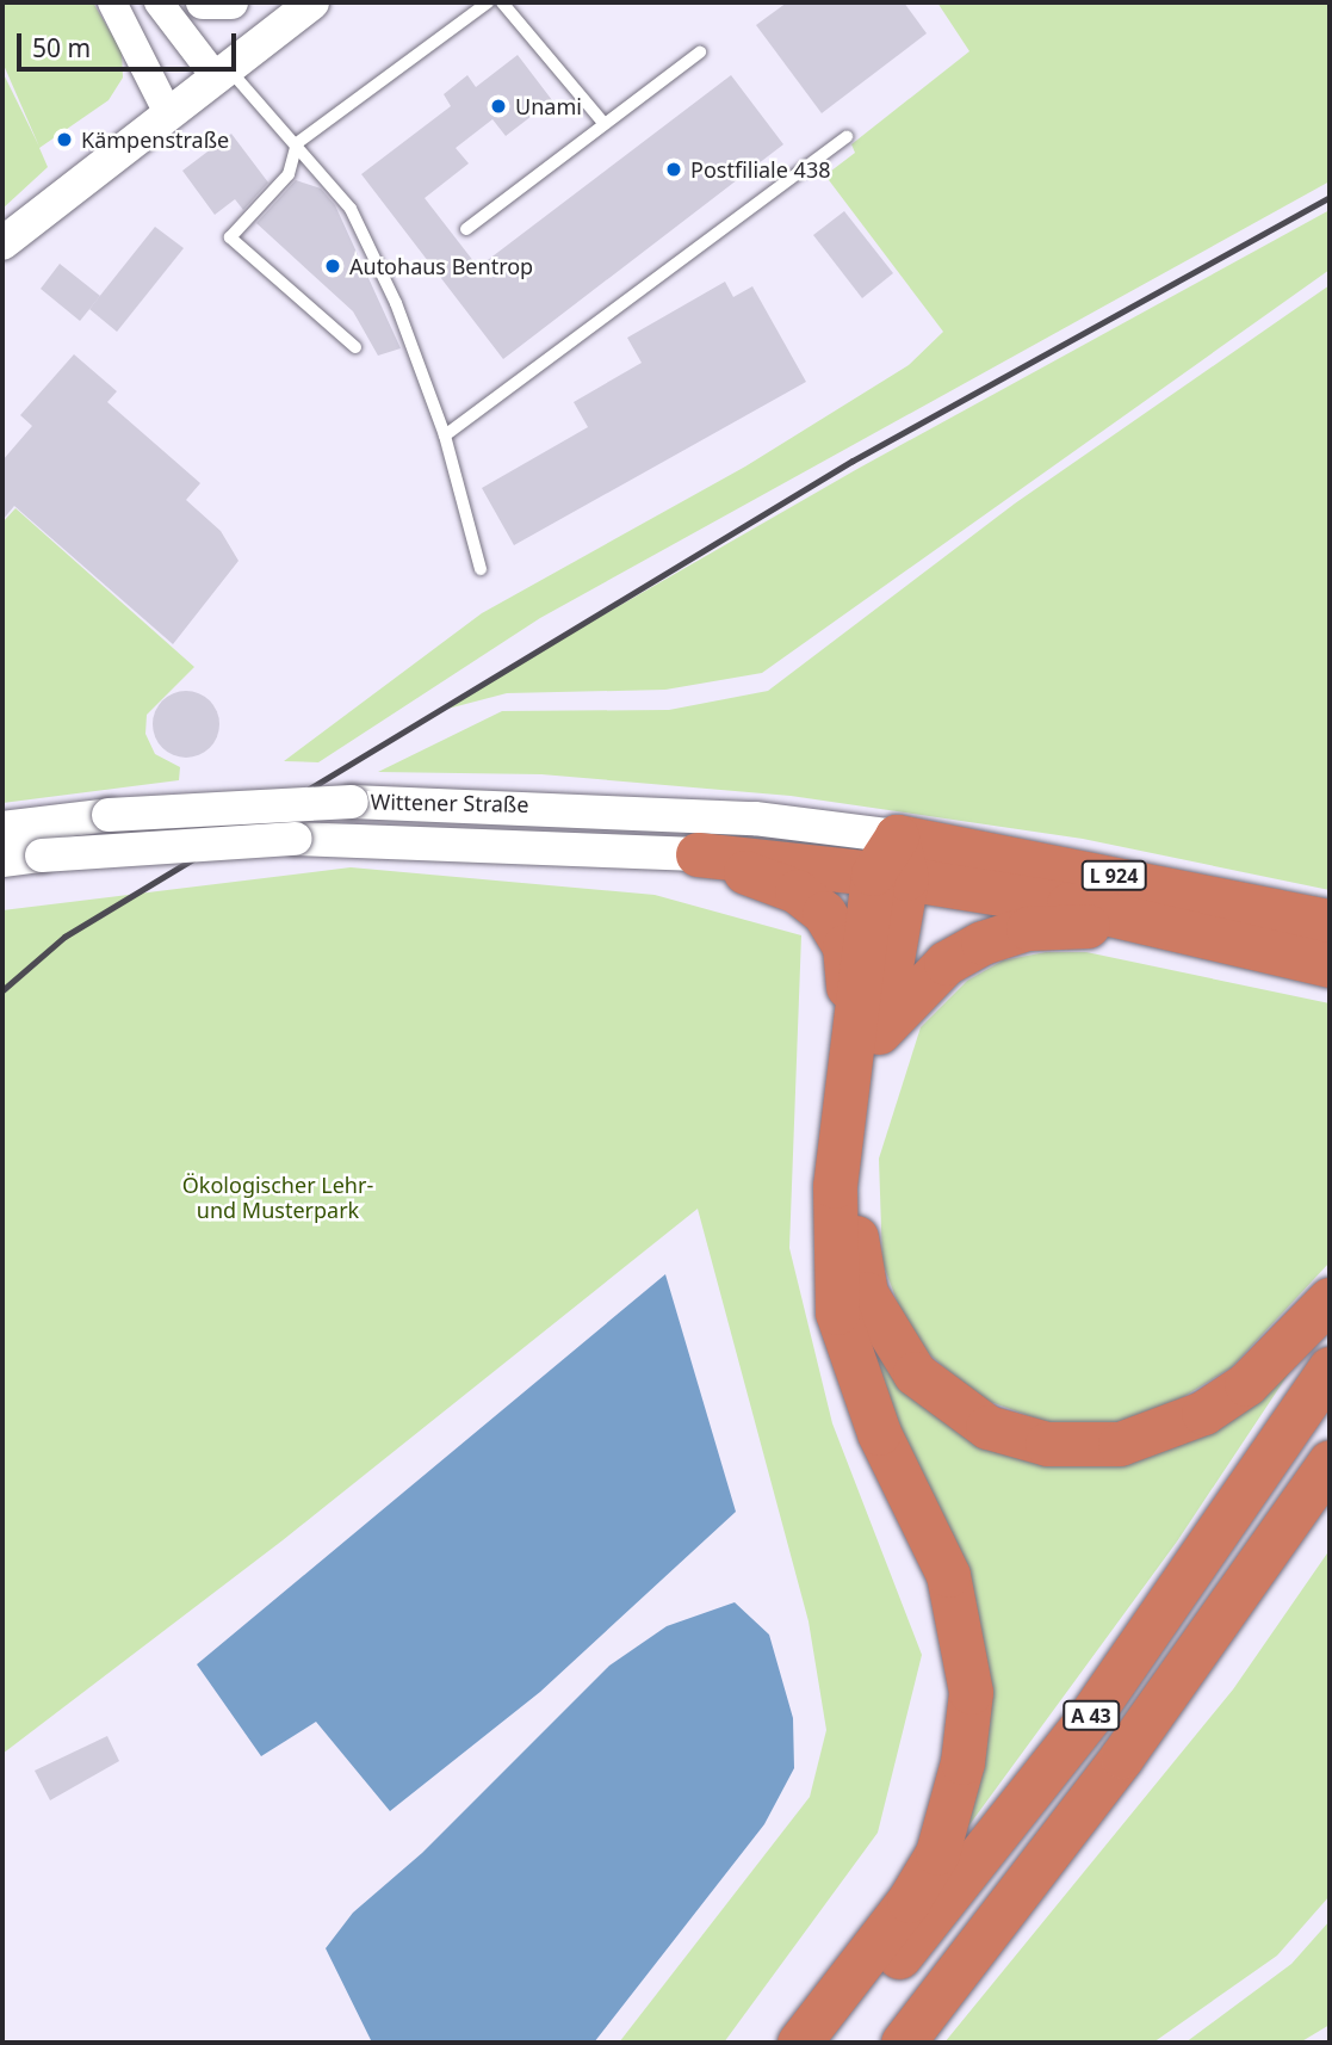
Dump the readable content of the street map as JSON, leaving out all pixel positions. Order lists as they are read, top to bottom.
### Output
{
  "streets": {
    "highway": ["L 924", "A 43"],
    "main road": ["Wittener Straße"]
  },
  "crossings": [
    ["Wittener Straße", "L 924"]
  ],
  "parks": ["Ökologischer Lehr- und Musterpark"],
  "places": [
    "Unami",
    "Kämpenstraße",
    "Postfiliale 438",
    "Autohaus Bentrop"
  ],
  "scale_bar": "50 m"
}
